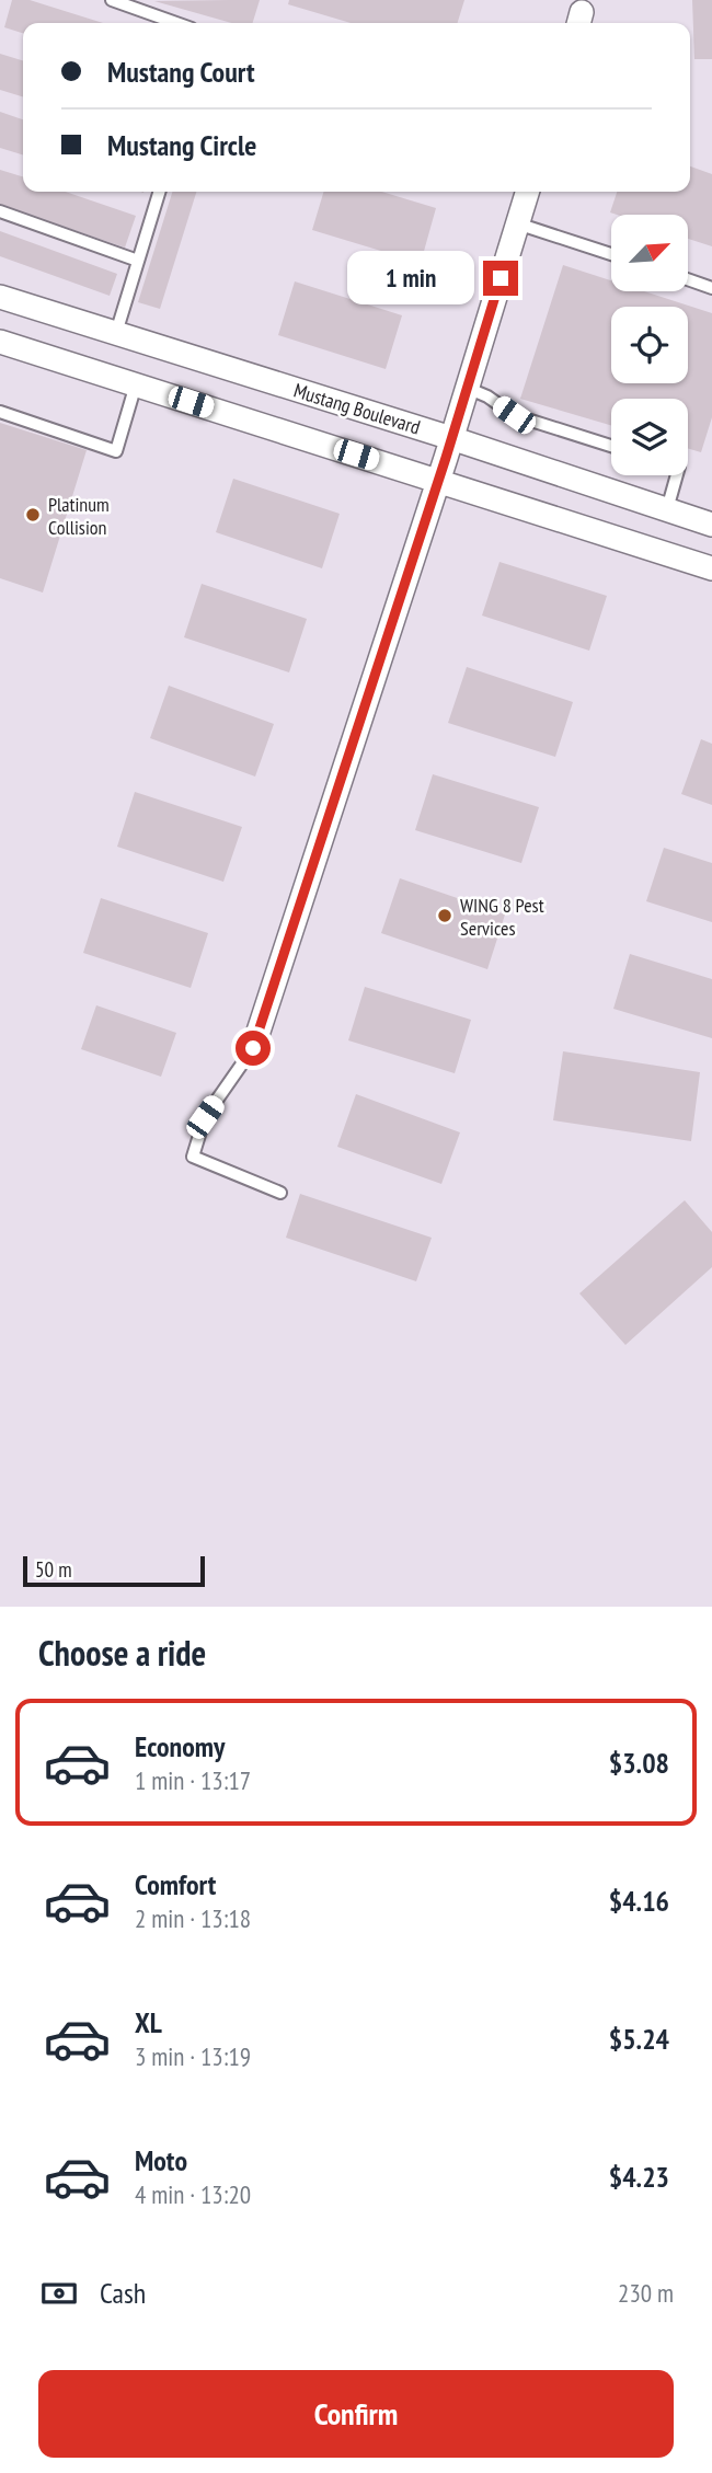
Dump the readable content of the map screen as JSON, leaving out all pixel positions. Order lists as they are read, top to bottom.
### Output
{
  "streets": {
    "street": ["Mustang Boulevard"]
  },
  "places": ["Platinum Collision", "WING 8 Pest Services"],
  "scale_bar": "50 m",
  "north": "top right",
  "page": {
    "banner": ["Mustang Court", "Mustang Circle"],
    "bubble": "1 min",
    "scale": "50 m",
    "heading": "Choose a ride",
    "list": [
      {
        "name": "Economy",
        "note": "1 min · 13:17",
        "value": "$3.08"
      },
      {
        "name": "Comfort",
        "note": "2 min · 13:18",
        "value": "$4.16"
      },
      {
        "name": "XL",
        "note": "3 min · 13:19",
        "value": "$5.24"
      },
      {
        "name": "Moto",
        "note": "4 min · 13:20",
        "value": "$4.23"
      }
    ],
    "pay": ["Cash", "230 m"],
    "buttons": "Confirm"
  }
}
